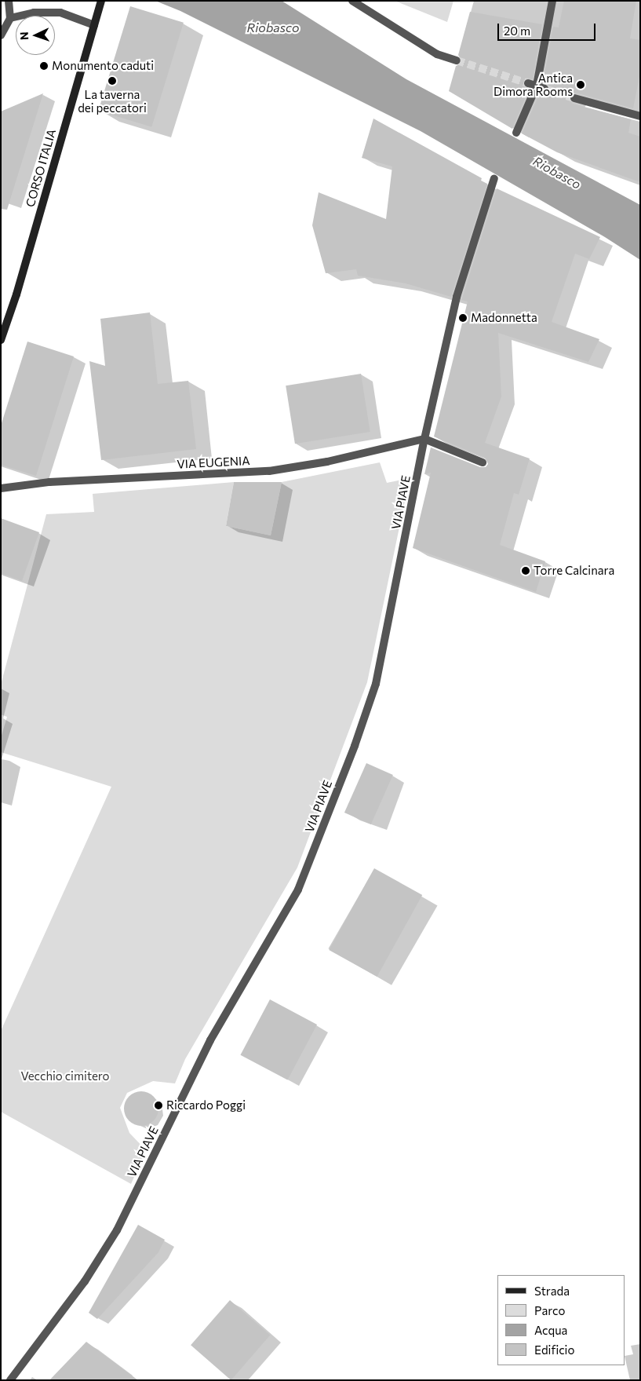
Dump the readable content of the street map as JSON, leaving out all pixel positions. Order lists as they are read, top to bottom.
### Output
{
  "streets": {
    "main road": ["CORSO ITALIA"],
    "street": ["VIA EUGENIA", "VIA PIAVE"]
  },
  "crossings": [
    ["VIA EUGENIA", "VIA PIAVE"]
  ],
  "water": ["Riobasco"],
  "parks": ["Vecchio cimitero"],
  "places": [
    "Monumento caduti",
    "La taverna dei peccatori",
    "Antica Dimora Rooms",
    "Madonnetta",
    "Torre Calcinara",
    "Riccardo Poggi"
  ],
  "legend": [
    "Strada",
    "Parco",
    "Acqua",
    "Edificio"
  ],
  "scale_bar": "20 m",
  "north": "left"
}
